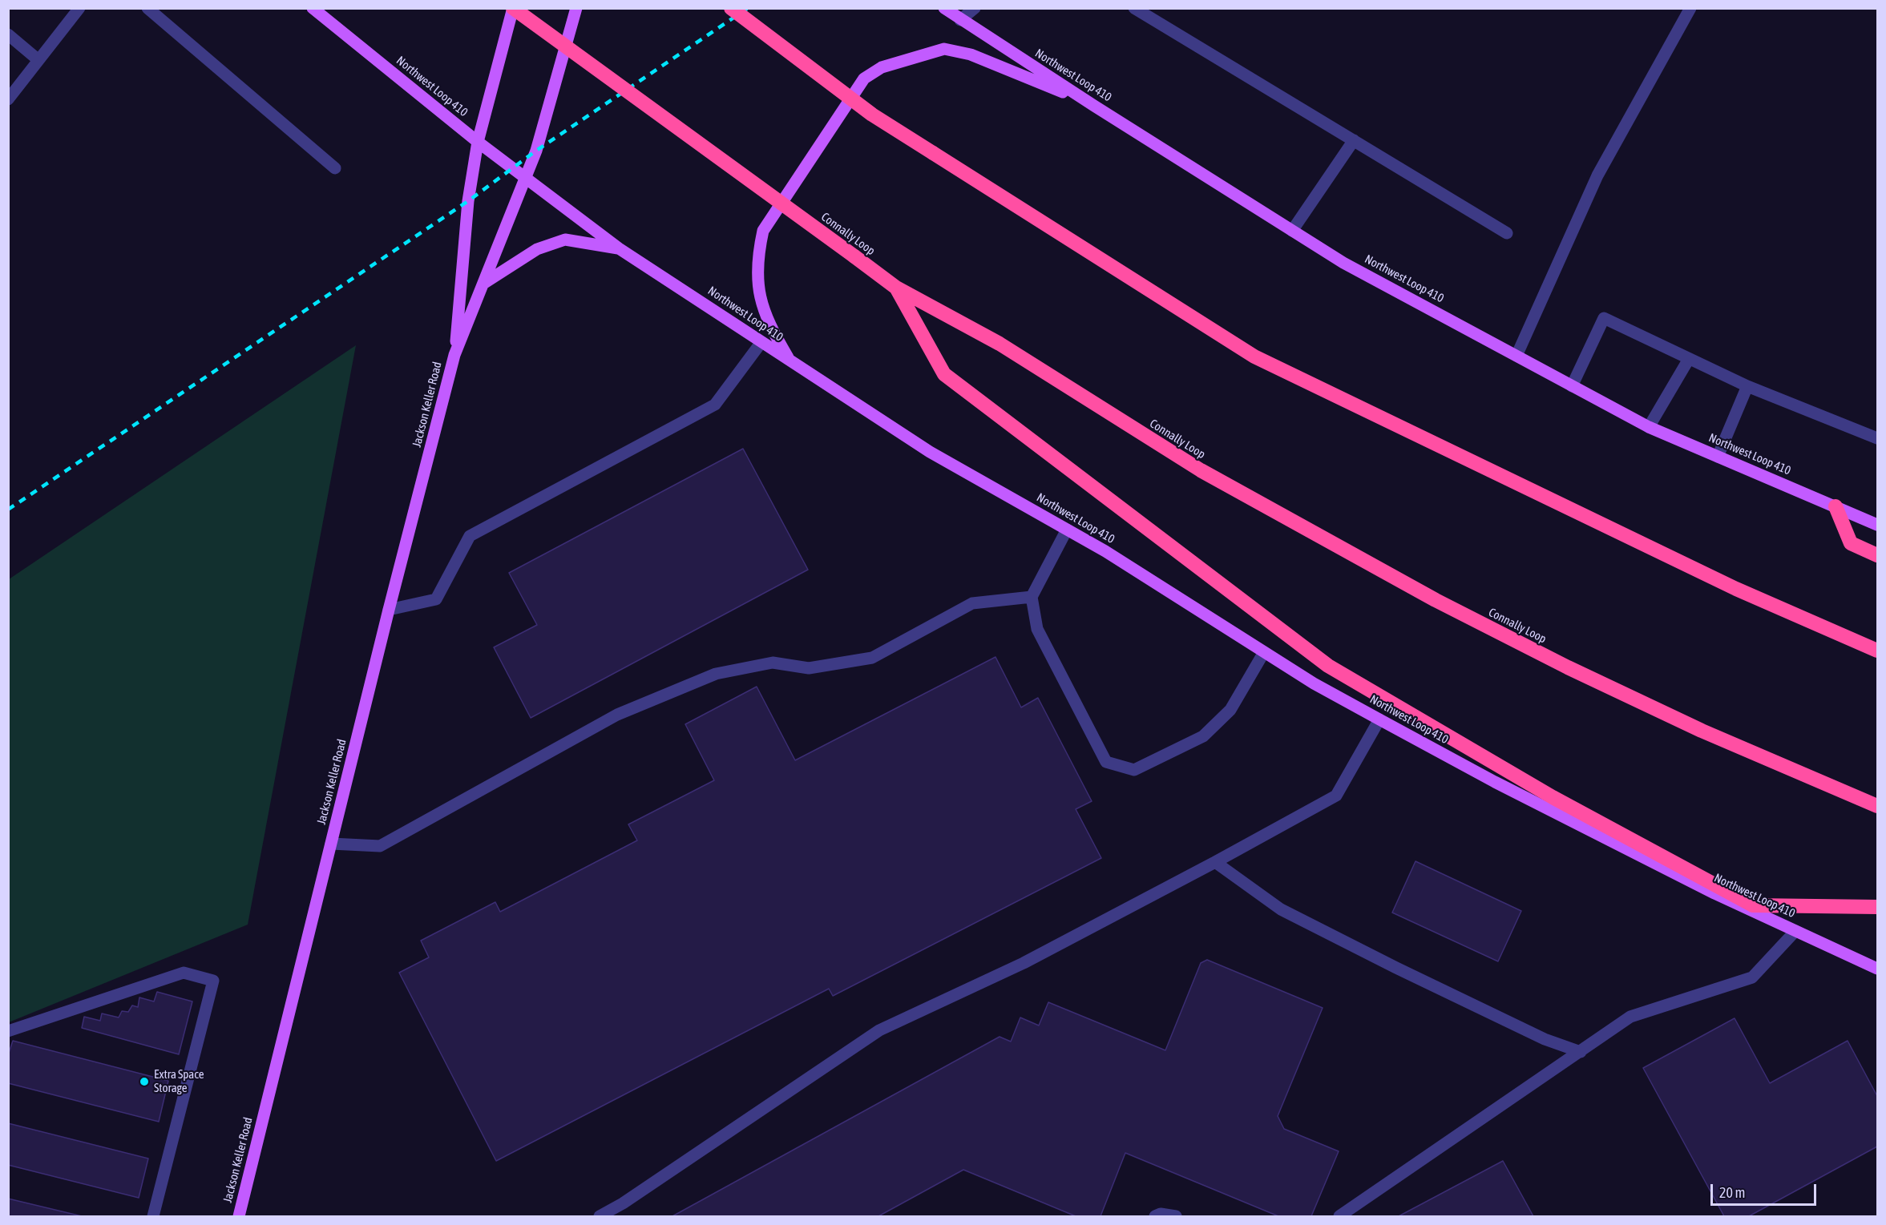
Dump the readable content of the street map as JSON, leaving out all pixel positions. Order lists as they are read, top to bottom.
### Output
{
  "streets": {
    "highway": ["Connally Loop"],
    "main road": ["Northwest Loop 410", "Jackson Keller Road"]
  },
  "crossings": [
    ["Northwest Loop 410", "Jackson Keller Road"],
    ["Connally Loop", "Jackson Keller Road"]
  ],
  "places": ["Extra Space Storage"],
  "scale_bar": "20 m"
}
